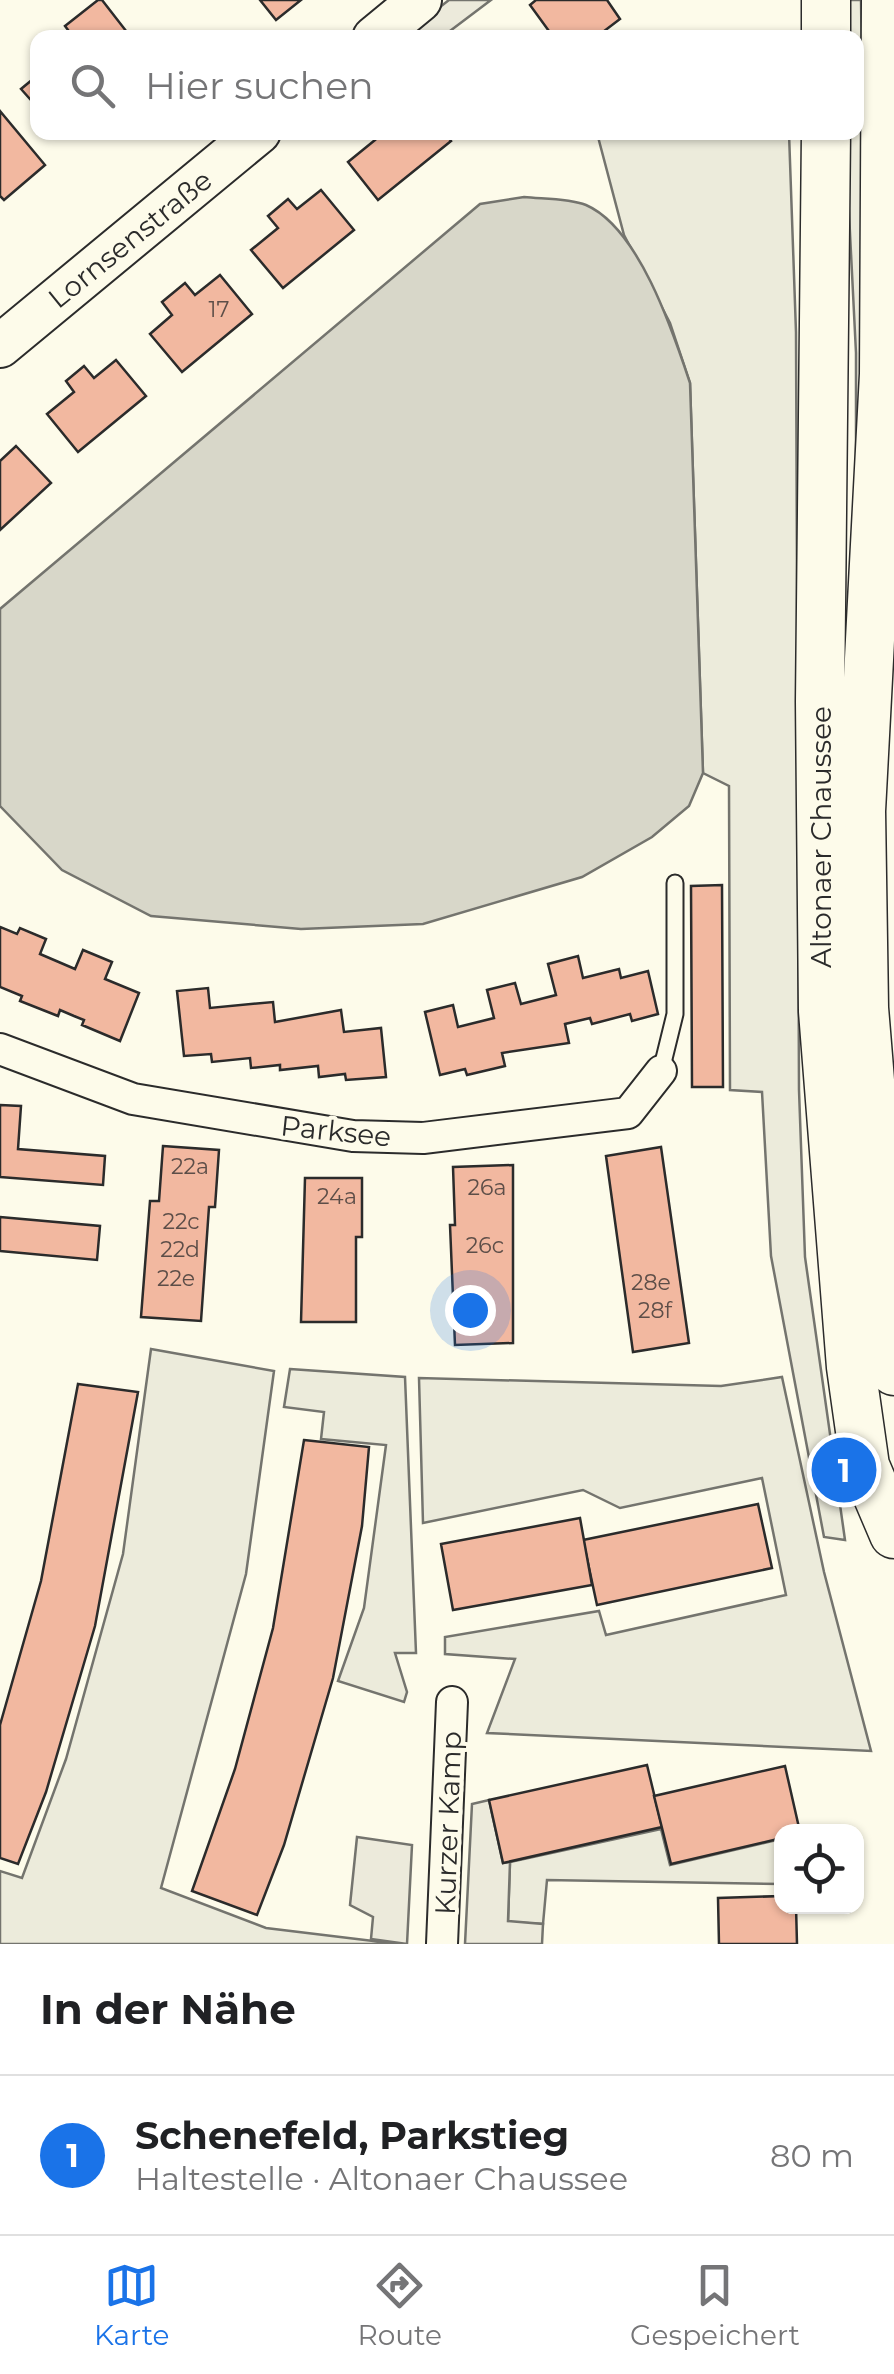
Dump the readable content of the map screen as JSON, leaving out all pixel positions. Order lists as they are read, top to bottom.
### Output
{
  "streets": {
    "main road": ["Altonaer Chaussee"],
    "street": ["Lornsenstraße", "Parksee", "Kurzer Kamp"]
  },
  "house_numbers": [
    "17",
    "22a",
    "26a",
    "24a",
    "22c",
    "26c",
    "22d",
    "22e",
    "28e",
    "28f"
  ],
  "page": {
    "search": "Hier suchen",
    "pins": "1",
    "heading": "In der Nähe",
    "list": [
      {
        "mark": "1",
        "name": "Schenefeld, Parkstieg",
        "note": "Haltestelle · Altonaer Chaussee",
        "value": "80 m"
      }
    ],
    "nav": ["Karte", "Route", "Gespeichert"]
  }
}
